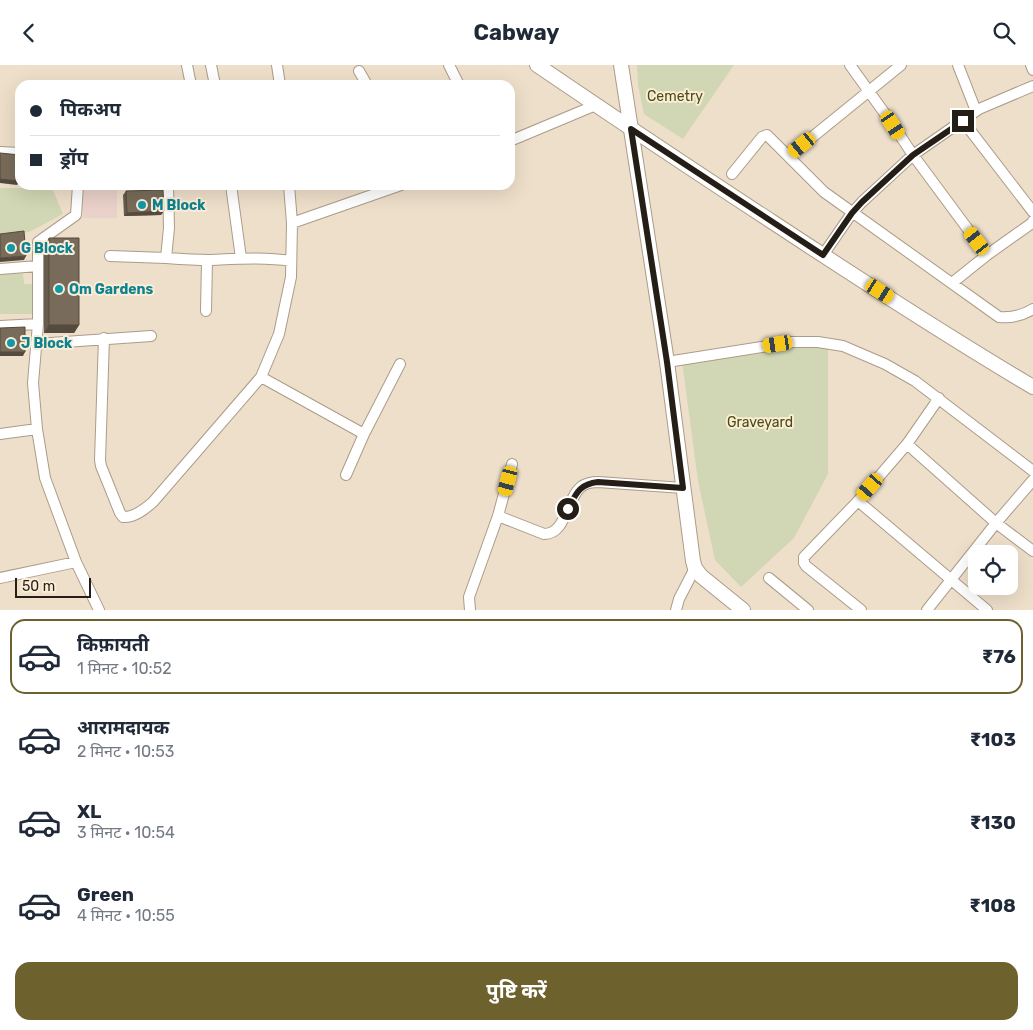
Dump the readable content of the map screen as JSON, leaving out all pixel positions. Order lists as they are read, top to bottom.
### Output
{
  "parks": ["Cemetry", "Graveyard"],
  "places": [
    "M Block",
    "G Block",
    "Om Gardens",
    "J Block"
  ],
  "scale_bar": "50 m",
  "page": {
    "header": "Cabway",
    "banner": ["पिकअप", "ड्रॉप"],
    "scale": "50 m",
    "list": [
      {
        "name": "किफ़ायती",
        "note": "1 मिनट · 10:52",
        "value": "₹76"
      },
      {
        "name": "आरामदायक",
        "note": "2 मिनट · 10:53",
        "value": "₹103"
      },
      {
        "name": "XL",
        "note": "3 मिनट · 10:54",
        "value": "₹130"
      },
      {
        "name": "Green",
        "note": "4 मिनट · 10:55",
        "value": "₹108"
      }
    ],
    "buttons": "पुष्टि करें"
  }
}
